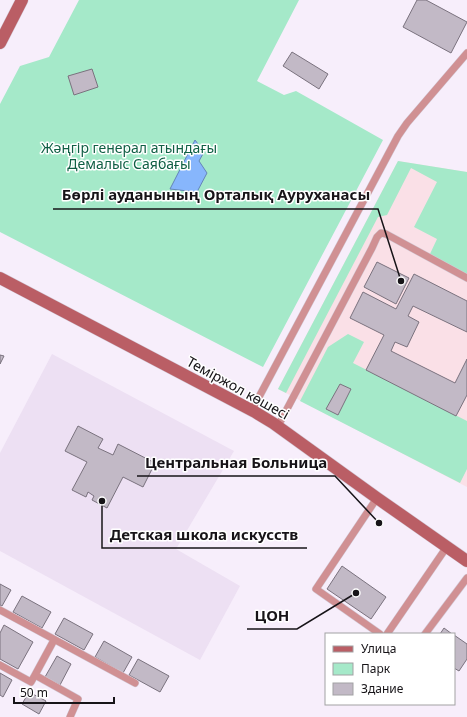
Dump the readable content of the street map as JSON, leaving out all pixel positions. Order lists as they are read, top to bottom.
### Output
{
  "streets": {
    "street": ["Теміржол көшесі"]
  },
  "parks": ["Жәңгір генерал атындағы Демалыс Саябағы"],
  "places": [
    "Бөрлі ауданының Орталық Ауруханасы",
    "Детская школа искусств",
    "Центральная Больница",
    "ЦОН"
  ],
  "legend": ["Улица", "Парк", "Здание"],
  "scale_bar": "50 m"
}
